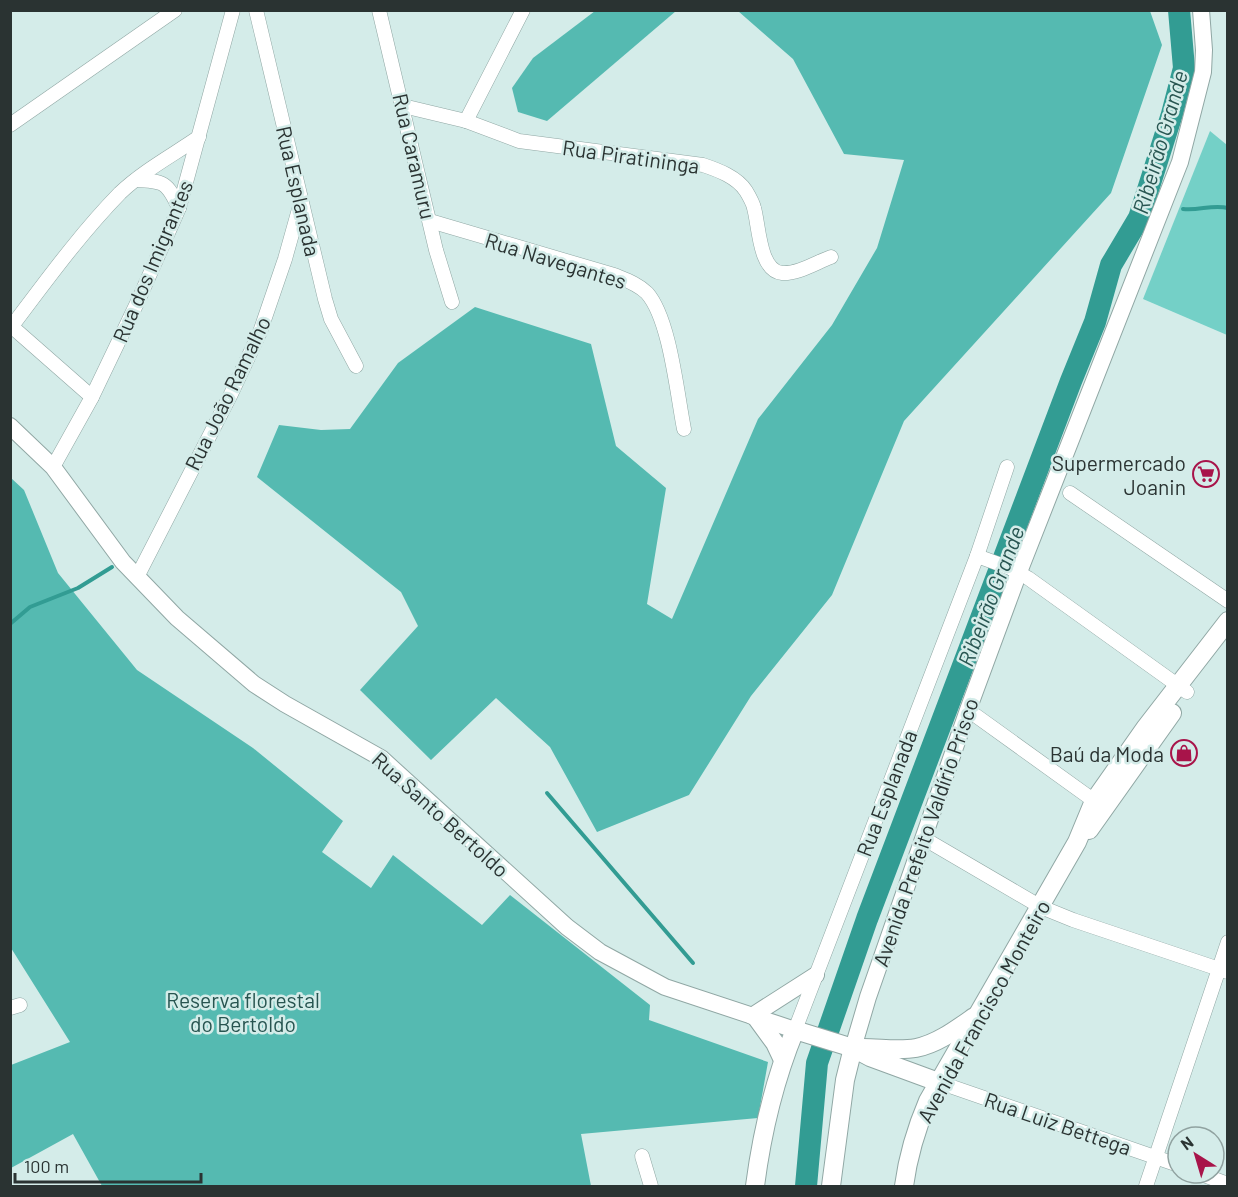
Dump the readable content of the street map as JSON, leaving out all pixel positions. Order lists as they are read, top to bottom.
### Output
{
  "streets": {
    "main road": ["Rua Santo Bertoldo", "Avenida Prefeito Valdírio Prisco", "Avenida Francisco Monteiro"],
    "street": [
      "Rua Caramuru",
      "Rua Piratininga",
      "Rua Esplanada",
      "Rua Navegantes",
      "Rua dos Imigrantes",
      "Rua João Ramalho",
      "Rua Luiz Bettega"
    ]
  },
  "crossings": [
    ["Rua Caramuru", "Rua Piratininga"],
    ["Rua Caramuru", "Rua Navegantes"],
    ["Rua Esplanada", "Rua João Ramalho"],
    ["Rua Esplanada", "Rua Santo Bertoldo"],
    ["Rua dos Imigrantes", "Rua Santo Bertoldo"],
    ["Rua João Ramalho", "Rua Santo Bertoldo"],
    ["Rua Santo Bertoldo", "Avenida Prefeito Valdírio Prisco"],
    ["Avenida Francisco Monteiro", "Rua Luiz Bettega"]
  ],
  "water": ["Ribeirão Grande"],
  "parks": ["Reserva florestal do Bertoldo"],
  "places": {
    "supermarket": ["Supermercado Joanin"],
    "shop": ["Baú da Moda"]
  },
  "scale_bar": "100 m",
  "north": "top left"
}
